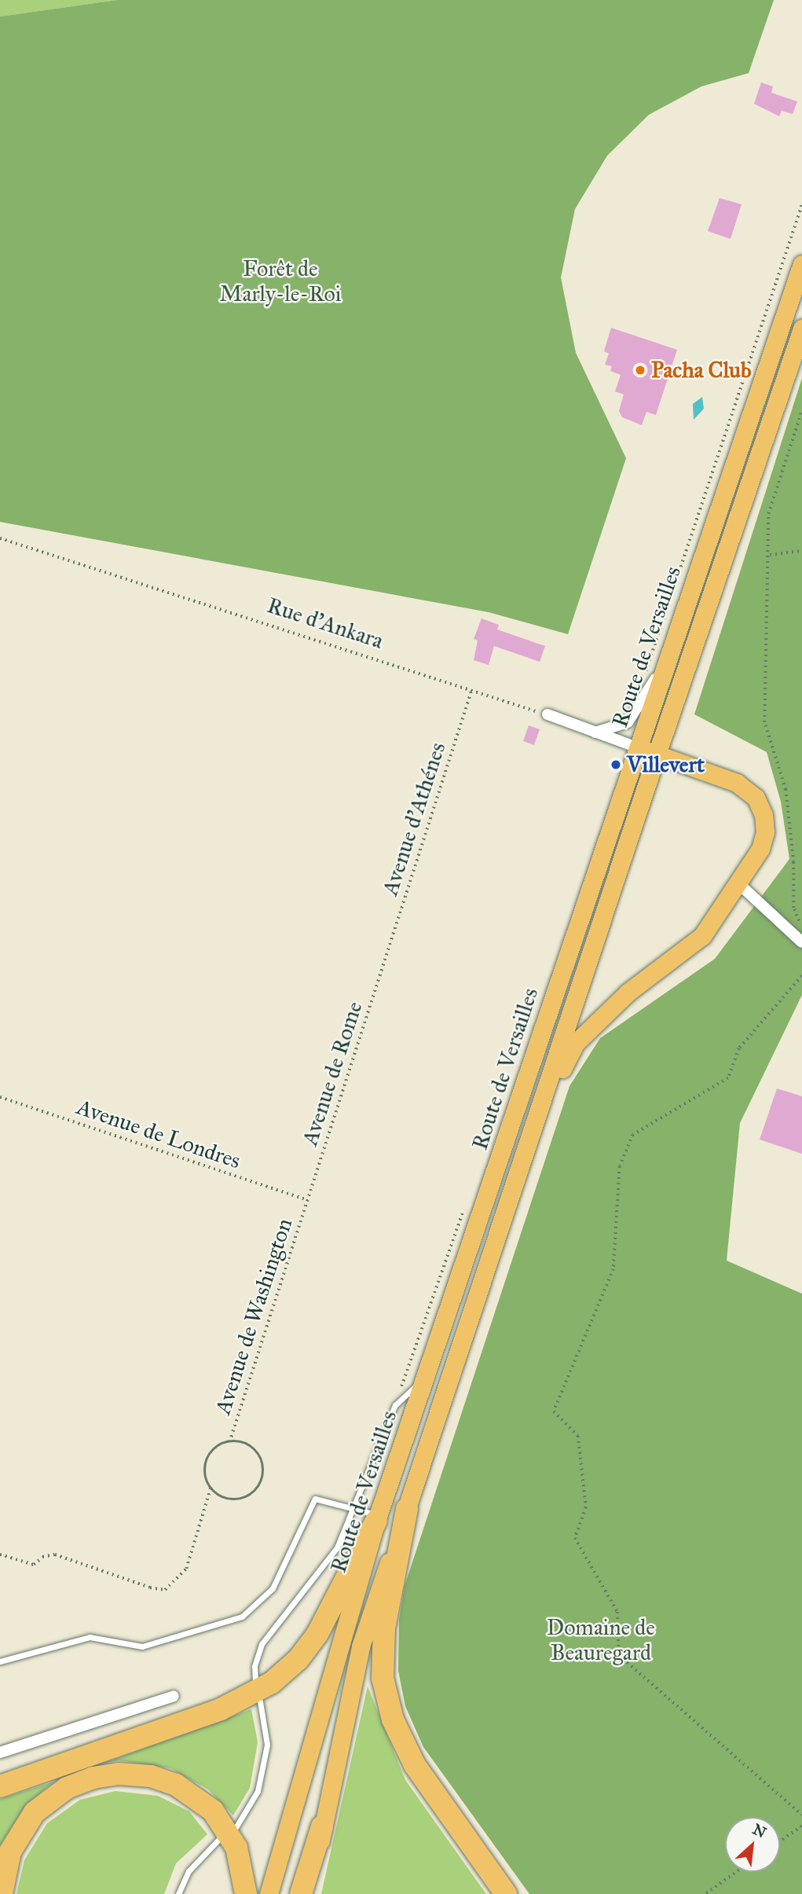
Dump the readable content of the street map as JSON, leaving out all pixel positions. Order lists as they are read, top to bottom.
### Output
{
  "streets": {
    "main road": ["Route de Versailles"],
    "path": [
      "Rue d'Ankara",
      "Avenue d'Athénes",
      "Avenue de Rome",
      "Avenue de Londres",
      "Avenue de Washington"
    ]
  },
  "crossings": [
    ["Rue d'Ankara", "Avenue d'Athénes"],
    ["Avenue d'Athénes", "Avenue de Rome"],
    ["Avenue de Rome", "Avenue de Londres"],
    ["Avenue de Rome", "Avenue de Washington"],
    ["Avenue de Londres", "Avenue de Washington"]
  ],
  "parks": ["Forêt de Marly-le-Roi", "Domaine de Beauregard"],
  "places": ["Pacha Club", "Villevert"],
  "north": "top right"
}
